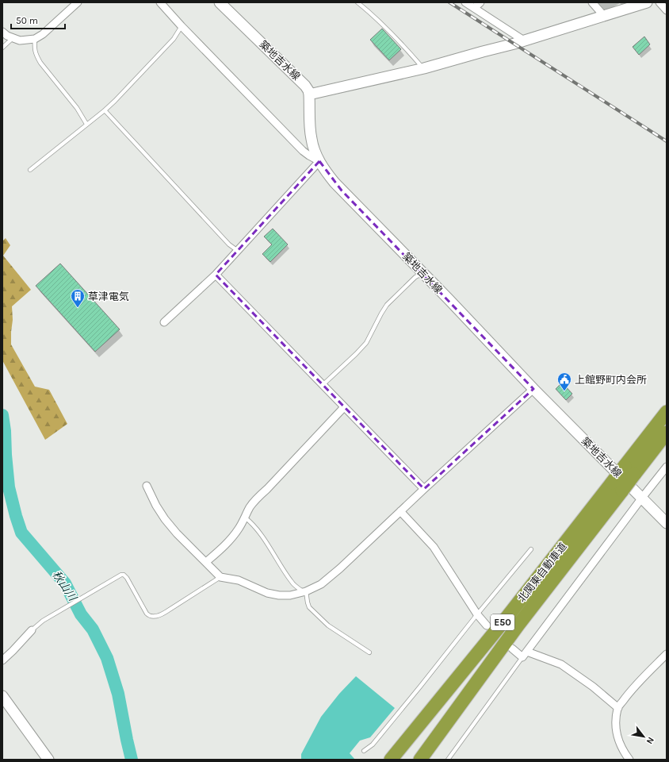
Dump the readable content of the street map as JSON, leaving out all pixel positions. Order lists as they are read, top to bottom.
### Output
{
  "streets": {
    "highway": ["北関東自動車道", "E50"],
    "main road": ["築地吉水線"]
  },
  "water": ["秋山川"],
  "places": {
    "building": ["草津電気"],
    "public building": ["上館野町内会所"]
  },
  "scale_bar": "50 m",
  "north": "bottom right"
}
